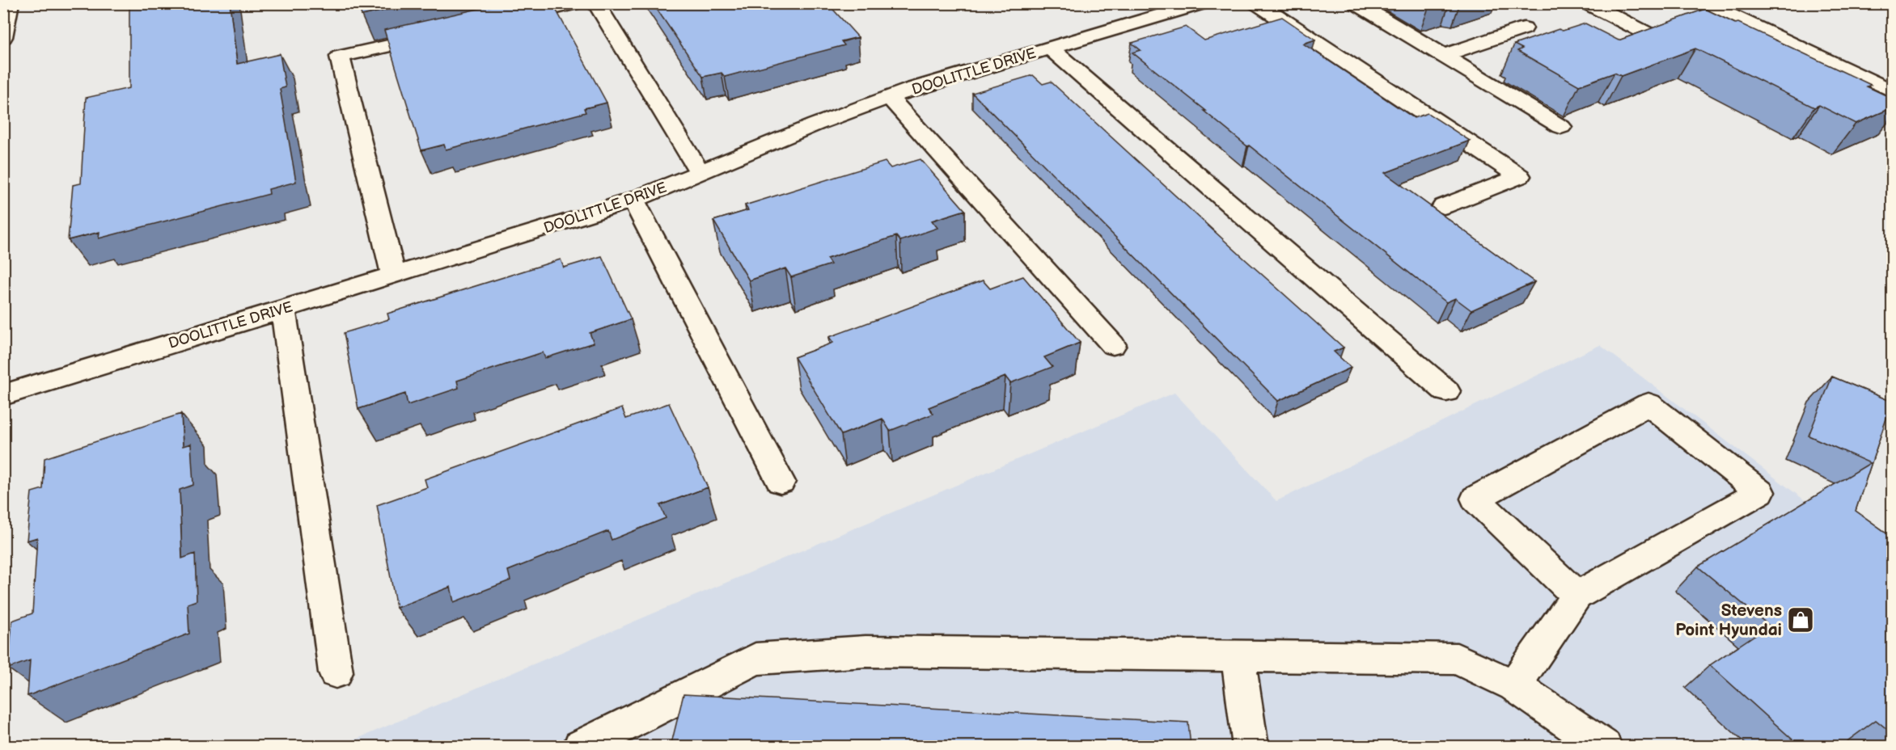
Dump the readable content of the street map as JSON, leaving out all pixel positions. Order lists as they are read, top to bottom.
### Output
{
  "streets": {
    "street": ["DOOLITTLE DRIVE"]
  },
  "places": {
    "shop": ["Stevens Point Hyundai"]
  }
}
